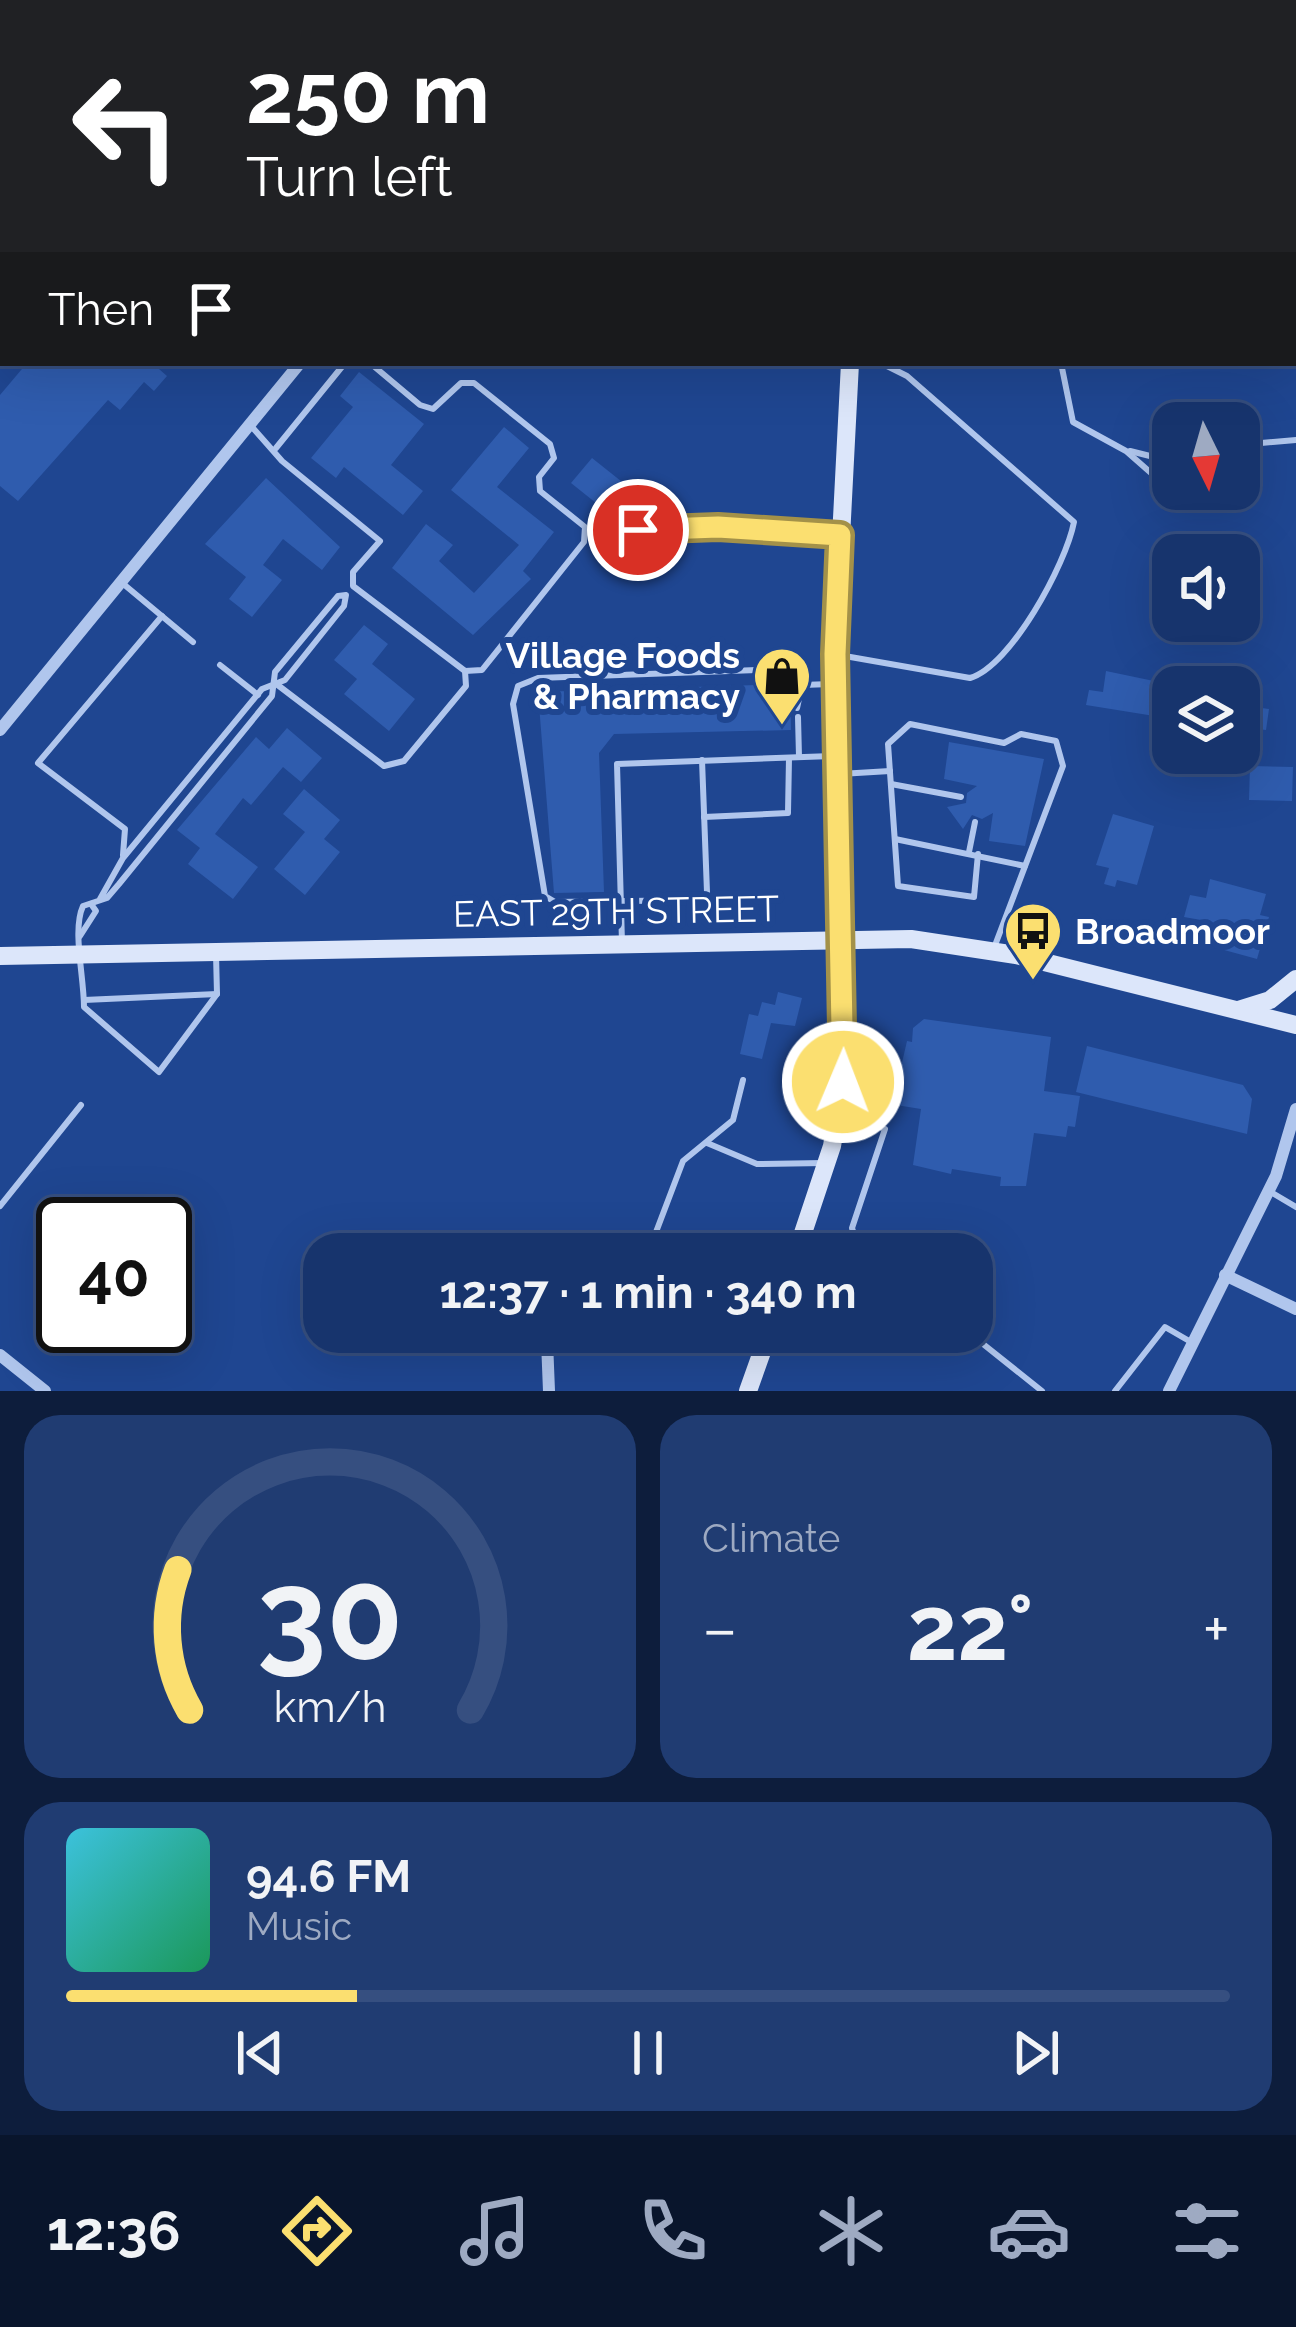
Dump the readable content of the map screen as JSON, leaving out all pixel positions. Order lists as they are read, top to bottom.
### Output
{
  "streets": {
    "main road": ["EAST 29TH STREET"]
  },
  "places": {
    "shop": ["Village Foods & Pharmacy"],
    "bus stop": ["Broadmoor"]
  },
  "north": "bottom",
  "page": {
    "turn": ["250 m", "Turn left"],
    "then": "Then",
    "limit": "40",
    "trip": "12:37 · 1 min · 340 m",
    "tile": "Climate",
    "heat": ["−", "22°", "+"],
    "song": ["94.6 FM", "Music"],
    "tabs": "12:36",
    "gauge": ["30", "km/h"]
  }
}
